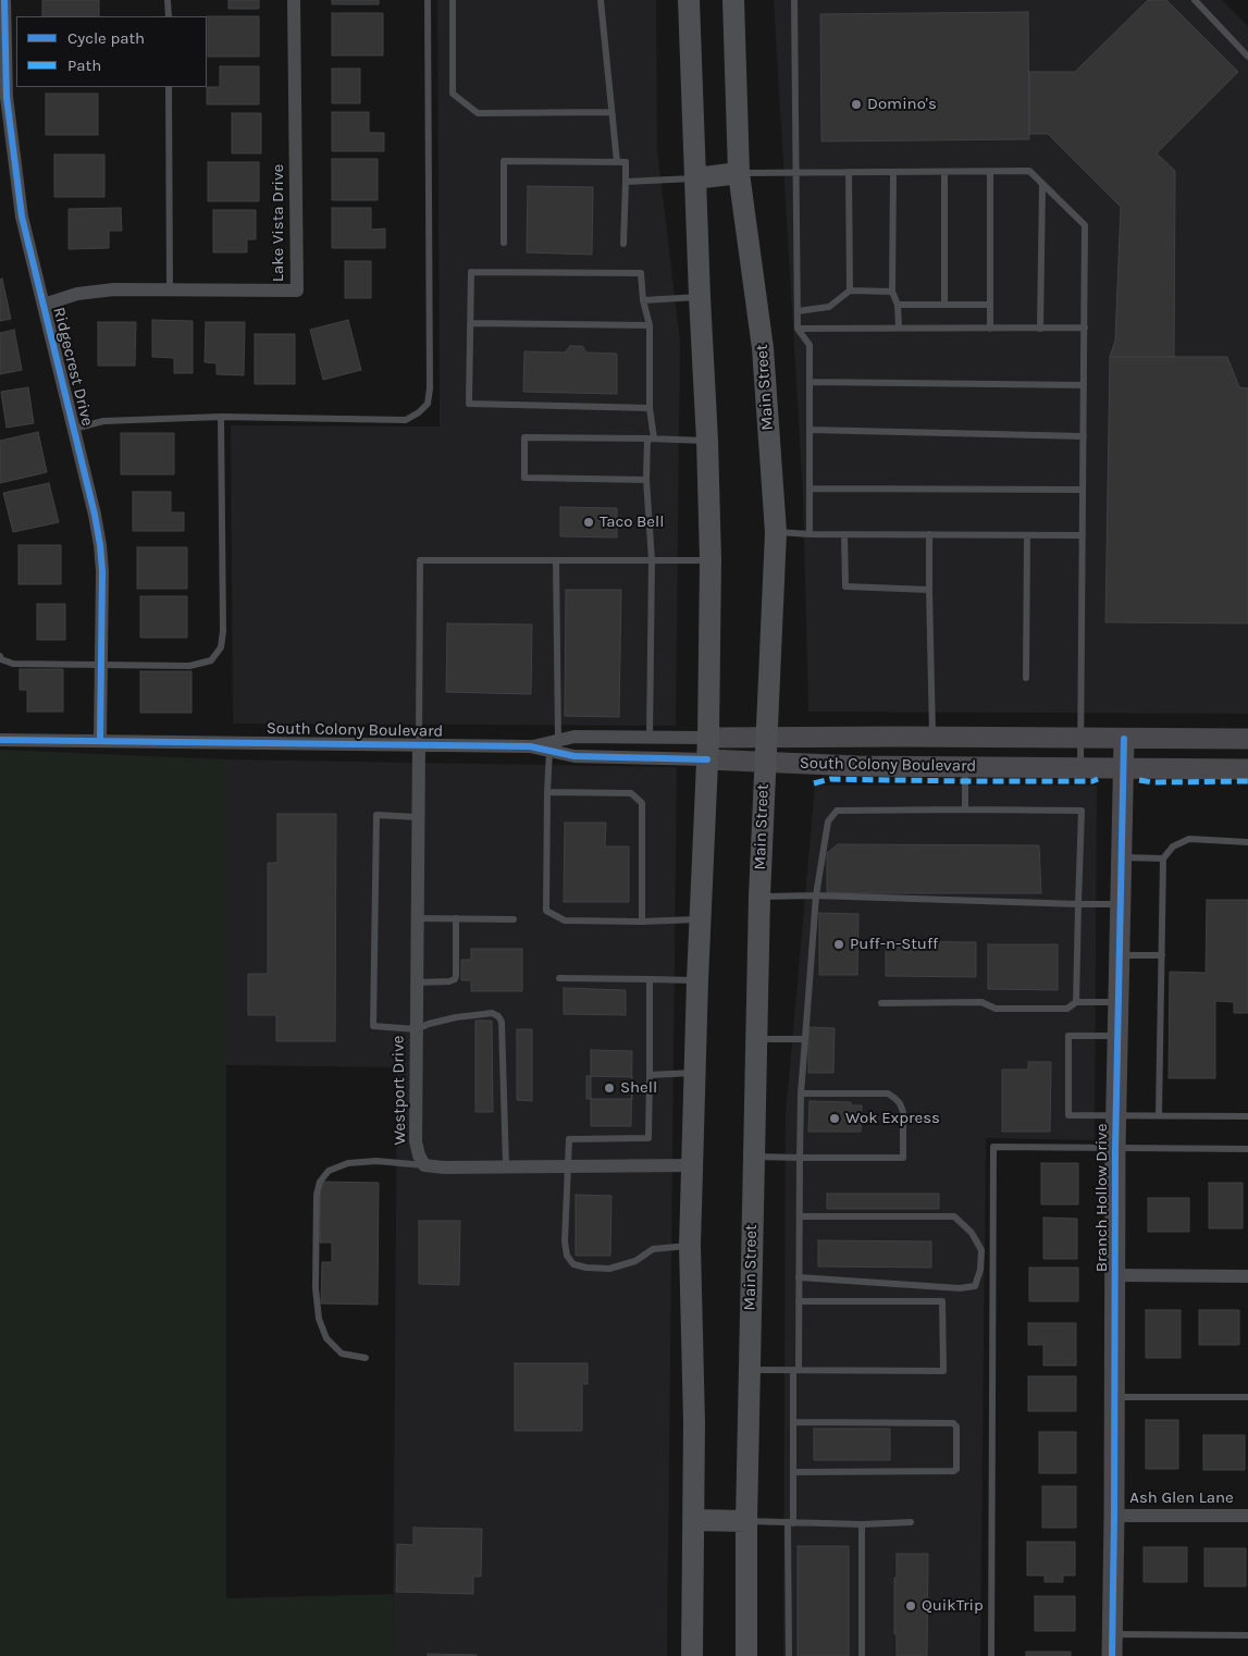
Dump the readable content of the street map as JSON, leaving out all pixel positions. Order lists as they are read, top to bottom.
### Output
{
  "streets": {
    "main road": ["Main Street", "South Colony Boulevard", "Branch Hollow Drive"],
    "street": [
      "Lake Vista Drive",
      "Ridgecrest Drive",
      "Westport Drive",
      "Ash Glen Lane"
    ]
  },
  "crossings": [
    ["Lake Vista Drive", "Ridgecrest Drive"],
    ["Ridgecrest Drive", "South Colony Boulevard"],
    ["Main Street", "South Colony Boulevard"],
    ["South Colony Boulevard", "Westport Drive"],
    ["South Colony Boulevard", "Branch Hollow Drive"],
    ["Branch Hollow Drive", "Ash Glen Lane"]
  ],
  "places": [
    "Domino's",
    "Taco Bell",
    "Puff-n-Stuff",
    "Shell",
    "Wok Express",
    "QuikTrip"
  ],
  "legend": ["Cycle path", "Path"]
}
